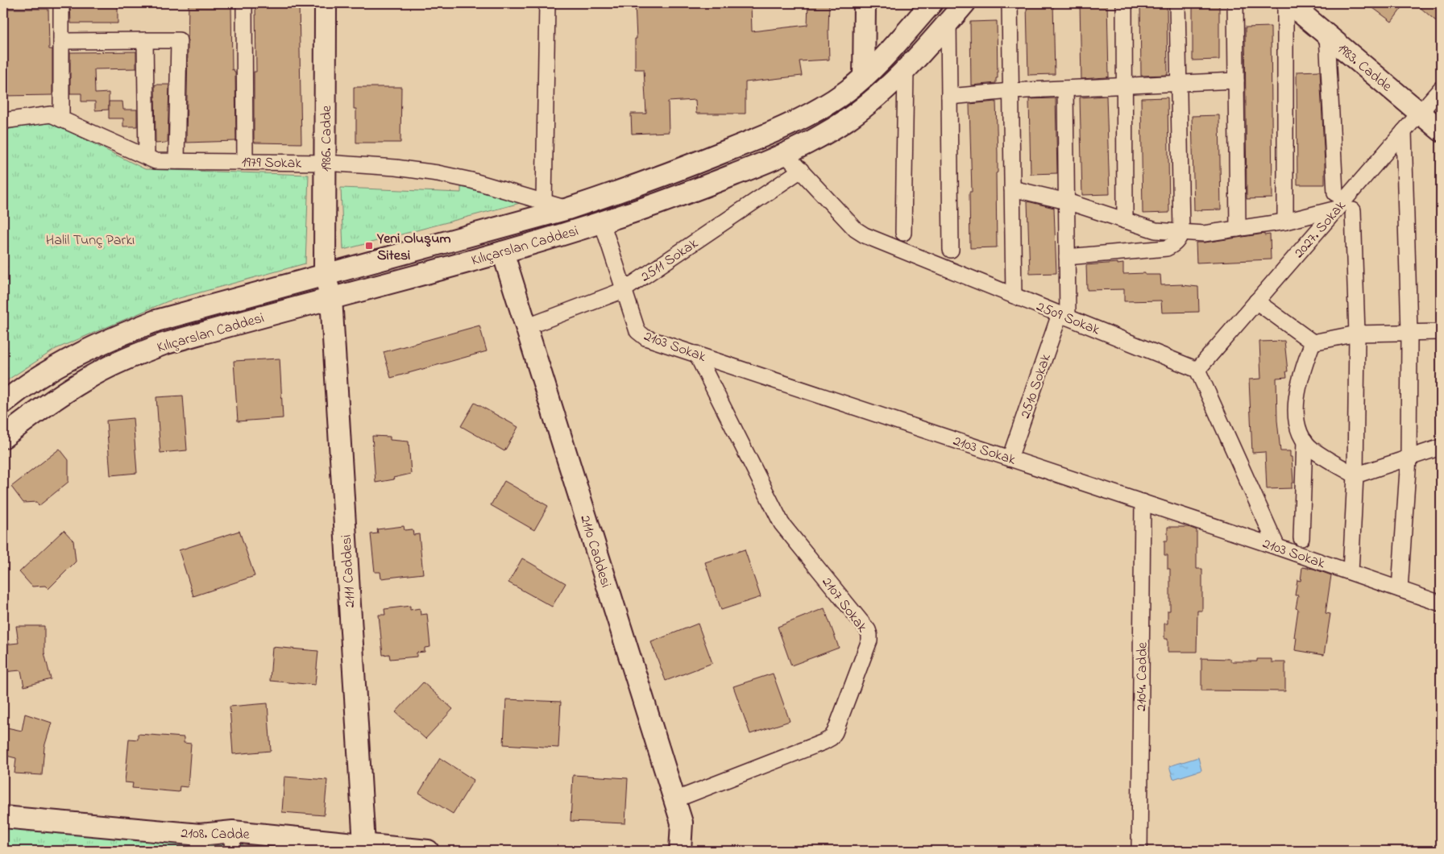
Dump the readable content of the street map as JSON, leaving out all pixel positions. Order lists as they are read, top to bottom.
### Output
{
  "streets": {
    "street": [
      "1983. Cadde",
      "1986. Cadde",
      "1979 Sokak",
      "2027. Sokak",
      "Kılıçarslan Caddesi",
      "2511 Sokak",
      "2509 Sokak",
      "2103 Sokak",
      "2510 Sokak",
      "2110 Caddesi",
      "2111 Caddesi",
      "2107 Sokak",
      "2104. Cadde",
      "2108. Cadde"
    ]
  },
  "crossings": [
    ["1983. Cadde", "2027. Sokak"],
    ["1986. Cadde", "1979 Sokak"],
    ["1986. Cadde", "Kılıçarslan Caddesi"],
    ["1986. Cadde", "2111 Caddesi"],
    ["1979 Sokak", "Kılıçarslan Caddesi"],
    ["2027. Sokak", "2509 Sokak"],
    ["Kılıçarslan Caddesi", "2509 Sokak"],
    ["Kılıçarslan Caddesi", "2103 Sokak"],
    ["Kılıçarslan Caddesi", "2110 Caddesi"],
    ["Kılıçarslan Caddesi", "2111 Caddesi"],
    ["2511 Sokak", "2509 Sokak"],
    ["2511 Sokak", "2103 Sokak"],
    ["2511 Sokak", "2110 Caddesi"],
    ["2509 Sokak", "2510 Sokak"],
    ["2103 Sokak", "2510 Sokak"],
    ["2103 Sokak", "2107 Sokak"],
    ["2103 Sokak", "2104. Cadde"],
    ["2110 Caddesi", "2107 Sokak"],
    ["2111 Caddesi", "2108. Cadde"]
  ],
  "parks": ["Halil Tunç Parkı"],
  "places": {
    "transit": ["Yeni Oluşum Sitesi"]
  }
}
